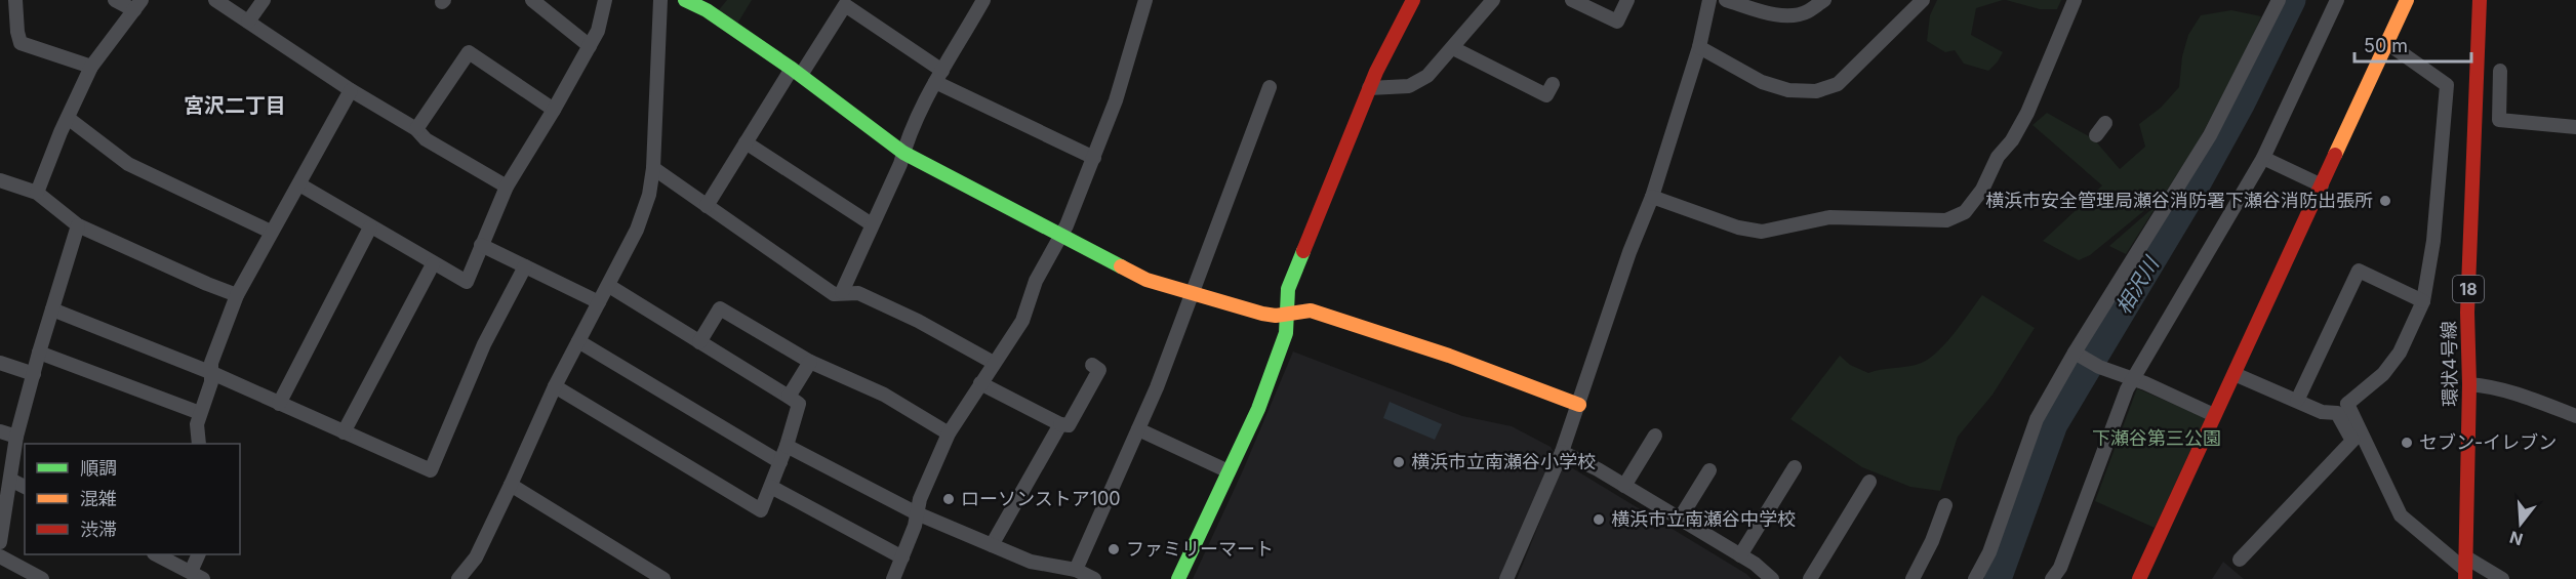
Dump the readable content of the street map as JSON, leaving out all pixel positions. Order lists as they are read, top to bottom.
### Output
{
  "streets": {
    "street": ["18", "環状4号線"]
  },
  "districts": ["宮沢二丁目"],
  "water": ["相沢川"],
  "parks": ["下瀬谷第三公園"],
  "places": [
    "横浜市安全管理局瀬谷消防署下瀬谷消防出張所",
    "セブン-イレブン",
    "横浜市立南瀬谷小学校",
    "ローソンストア100",
    "横浜市立南瀬谷中学校",
    "ファミリーマート"
  ],
  "legend": ["順調", "混雑", "渋滞"],
  "scale_bar": "50 m",
  "north": "bottom"
}
